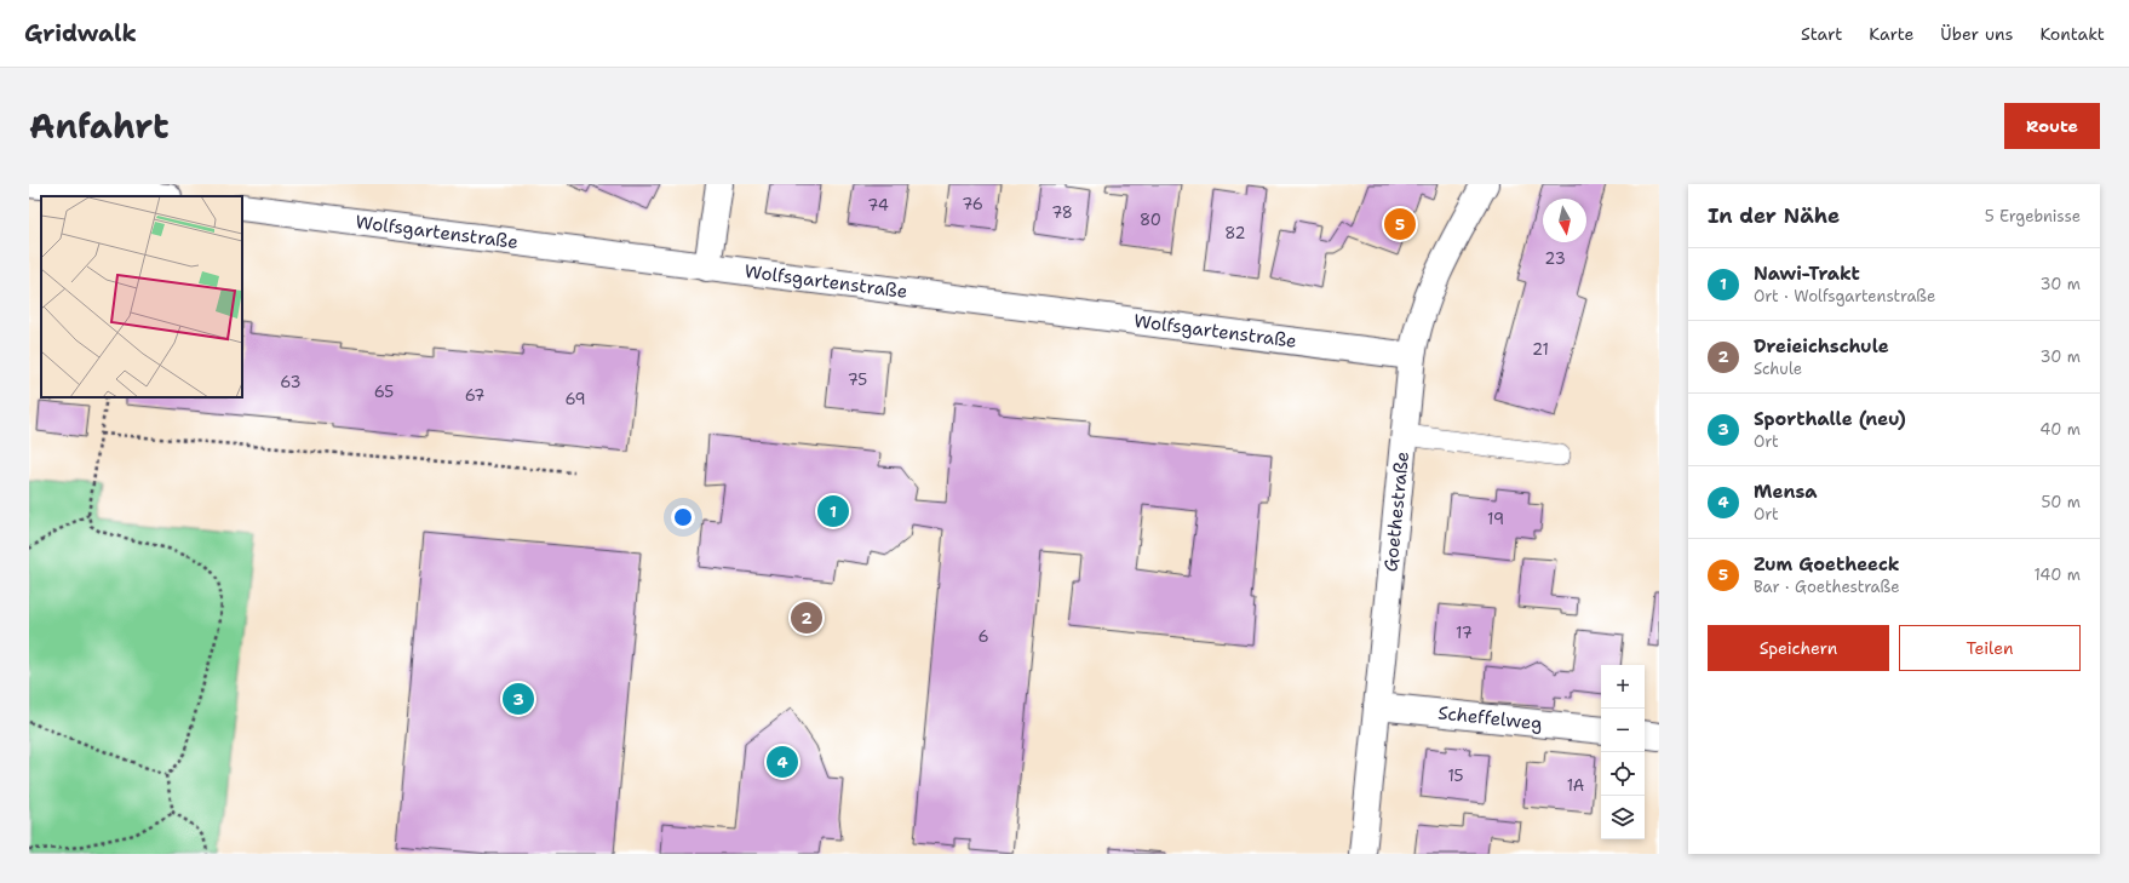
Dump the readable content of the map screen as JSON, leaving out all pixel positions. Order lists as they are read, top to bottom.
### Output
{
  "streets": {
    "street": ["Wolfsgartenstraße", "Goethestraße", "Scheffelweg"]
  },
  "crossings": [
    ["Wolfsgartenstraße", "Goethestraße"],
    ["Goethestraße", "Scheffelweg"]
  ],
  "house_numbers": [
    "76",
    "74",
    "78",
    "80",
    "82",
    "23",
    "21",
    "75",
    "63",
    "65",
    "67",
    "69",
    "19",
    "17",
    "6",
    "15",
    "1A"
  ],
  "north": "bottom",
  "page": {
    "header": "Gridwalk",
    "nav": [
      "Start",
      "Karte",
      "Über uns",
      "Kontakt"
    ],
    "title": "Anfahrt",
    "buttons": [
      "Route",
      ["Speichern", "Teilen"]
    ],
    "heading": ["In der Nähe", "5 Ergebnisse"],
    "pins": [
      "5",
      "1",
      "2",
      "3",
      "4"
    ],
    "list": [
      {
        "mark": "1",
        "name": "Nawi-Trakt",
        "note": "Ort · Wolfsgartenstraße",
        "value": "30 m"
      },
      {
        "mark": "2",
        "name": "Dreieichschule",
        "note": "Schule",
        "value": "30 m"
      },
      {
        "mark": "3",
        "name": "Sporthalle (neu)",
        "note": "Ort",
        "value": "40 m"
      },
      {
        "mark": "4",
        "name": "Mensa",
        "note": "Ort",
        "value": "50 m"
      },
      {
        "mark": "5",
        "name": "Zum Goetheeck",
        "note": "Bar · Goethestraße",
        "value": "140 m"
      }
    ],
    "map_buttons": ["+", "−"]
  }
}
